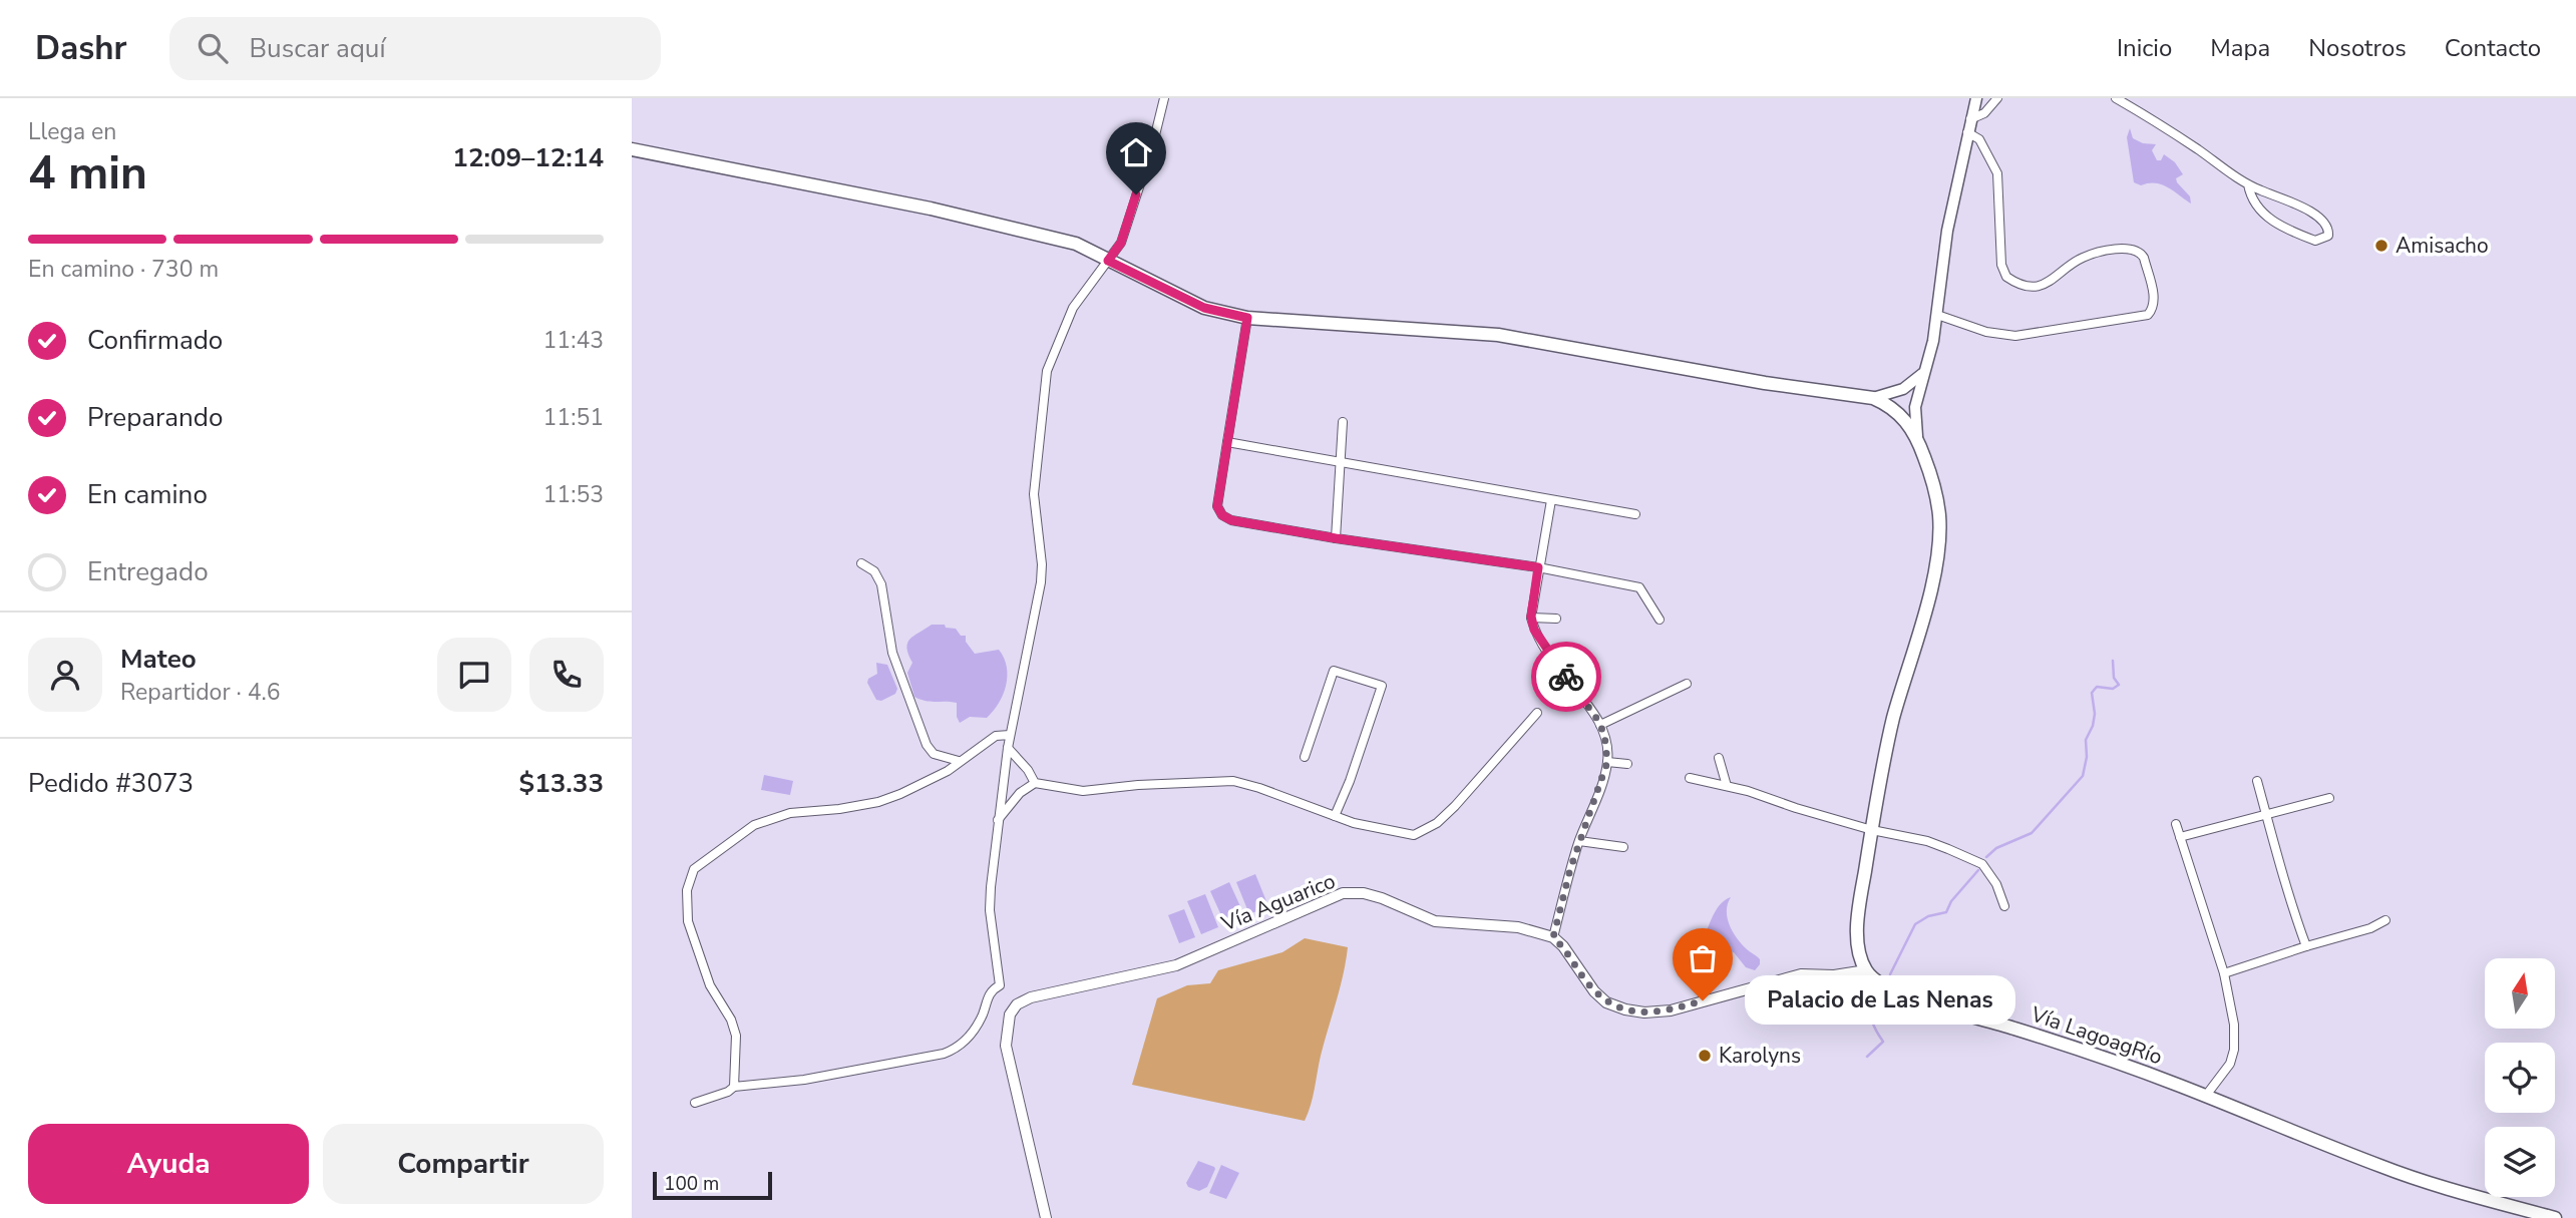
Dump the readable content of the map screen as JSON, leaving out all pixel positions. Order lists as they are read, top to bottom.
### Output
{
  "streets": {
    "highway": ["Vía LagoagRío"],
    "street": ["Vía Aguarico"]
  },
  "places": ["Amisacho", "Palacio de Las Nenas", "Karolyns"],
  "scale_bar": "100 m",
  "north": "top",
  "page": {
    "header": "Dashr",
    "search": "Buscar aquí",
    "nav": [
      "Inicio",
      "Mapa",
      "Nosotros",
      "Contacto"
    ],
    "heading": ["4 min", "Llega en", "12:09–12:14"],
    "panel": [
      "Mateo",
      "Repartidor · 4.6",
      "Pedido #3073",
      "$13.33"
    ],
    "bar": "En camino · 730 m",
    "list": [
      ["Confirmado", "11:43"],
      ["Preparando", "11:51"],
      ["En camino", "11:53"],
      "Entregado"
    ],
    "bubble": "Palacio de Las Nenas",
    "buttons": ["Ayuda", "Compartir"],
    "scale": "100 m"
  }
}
